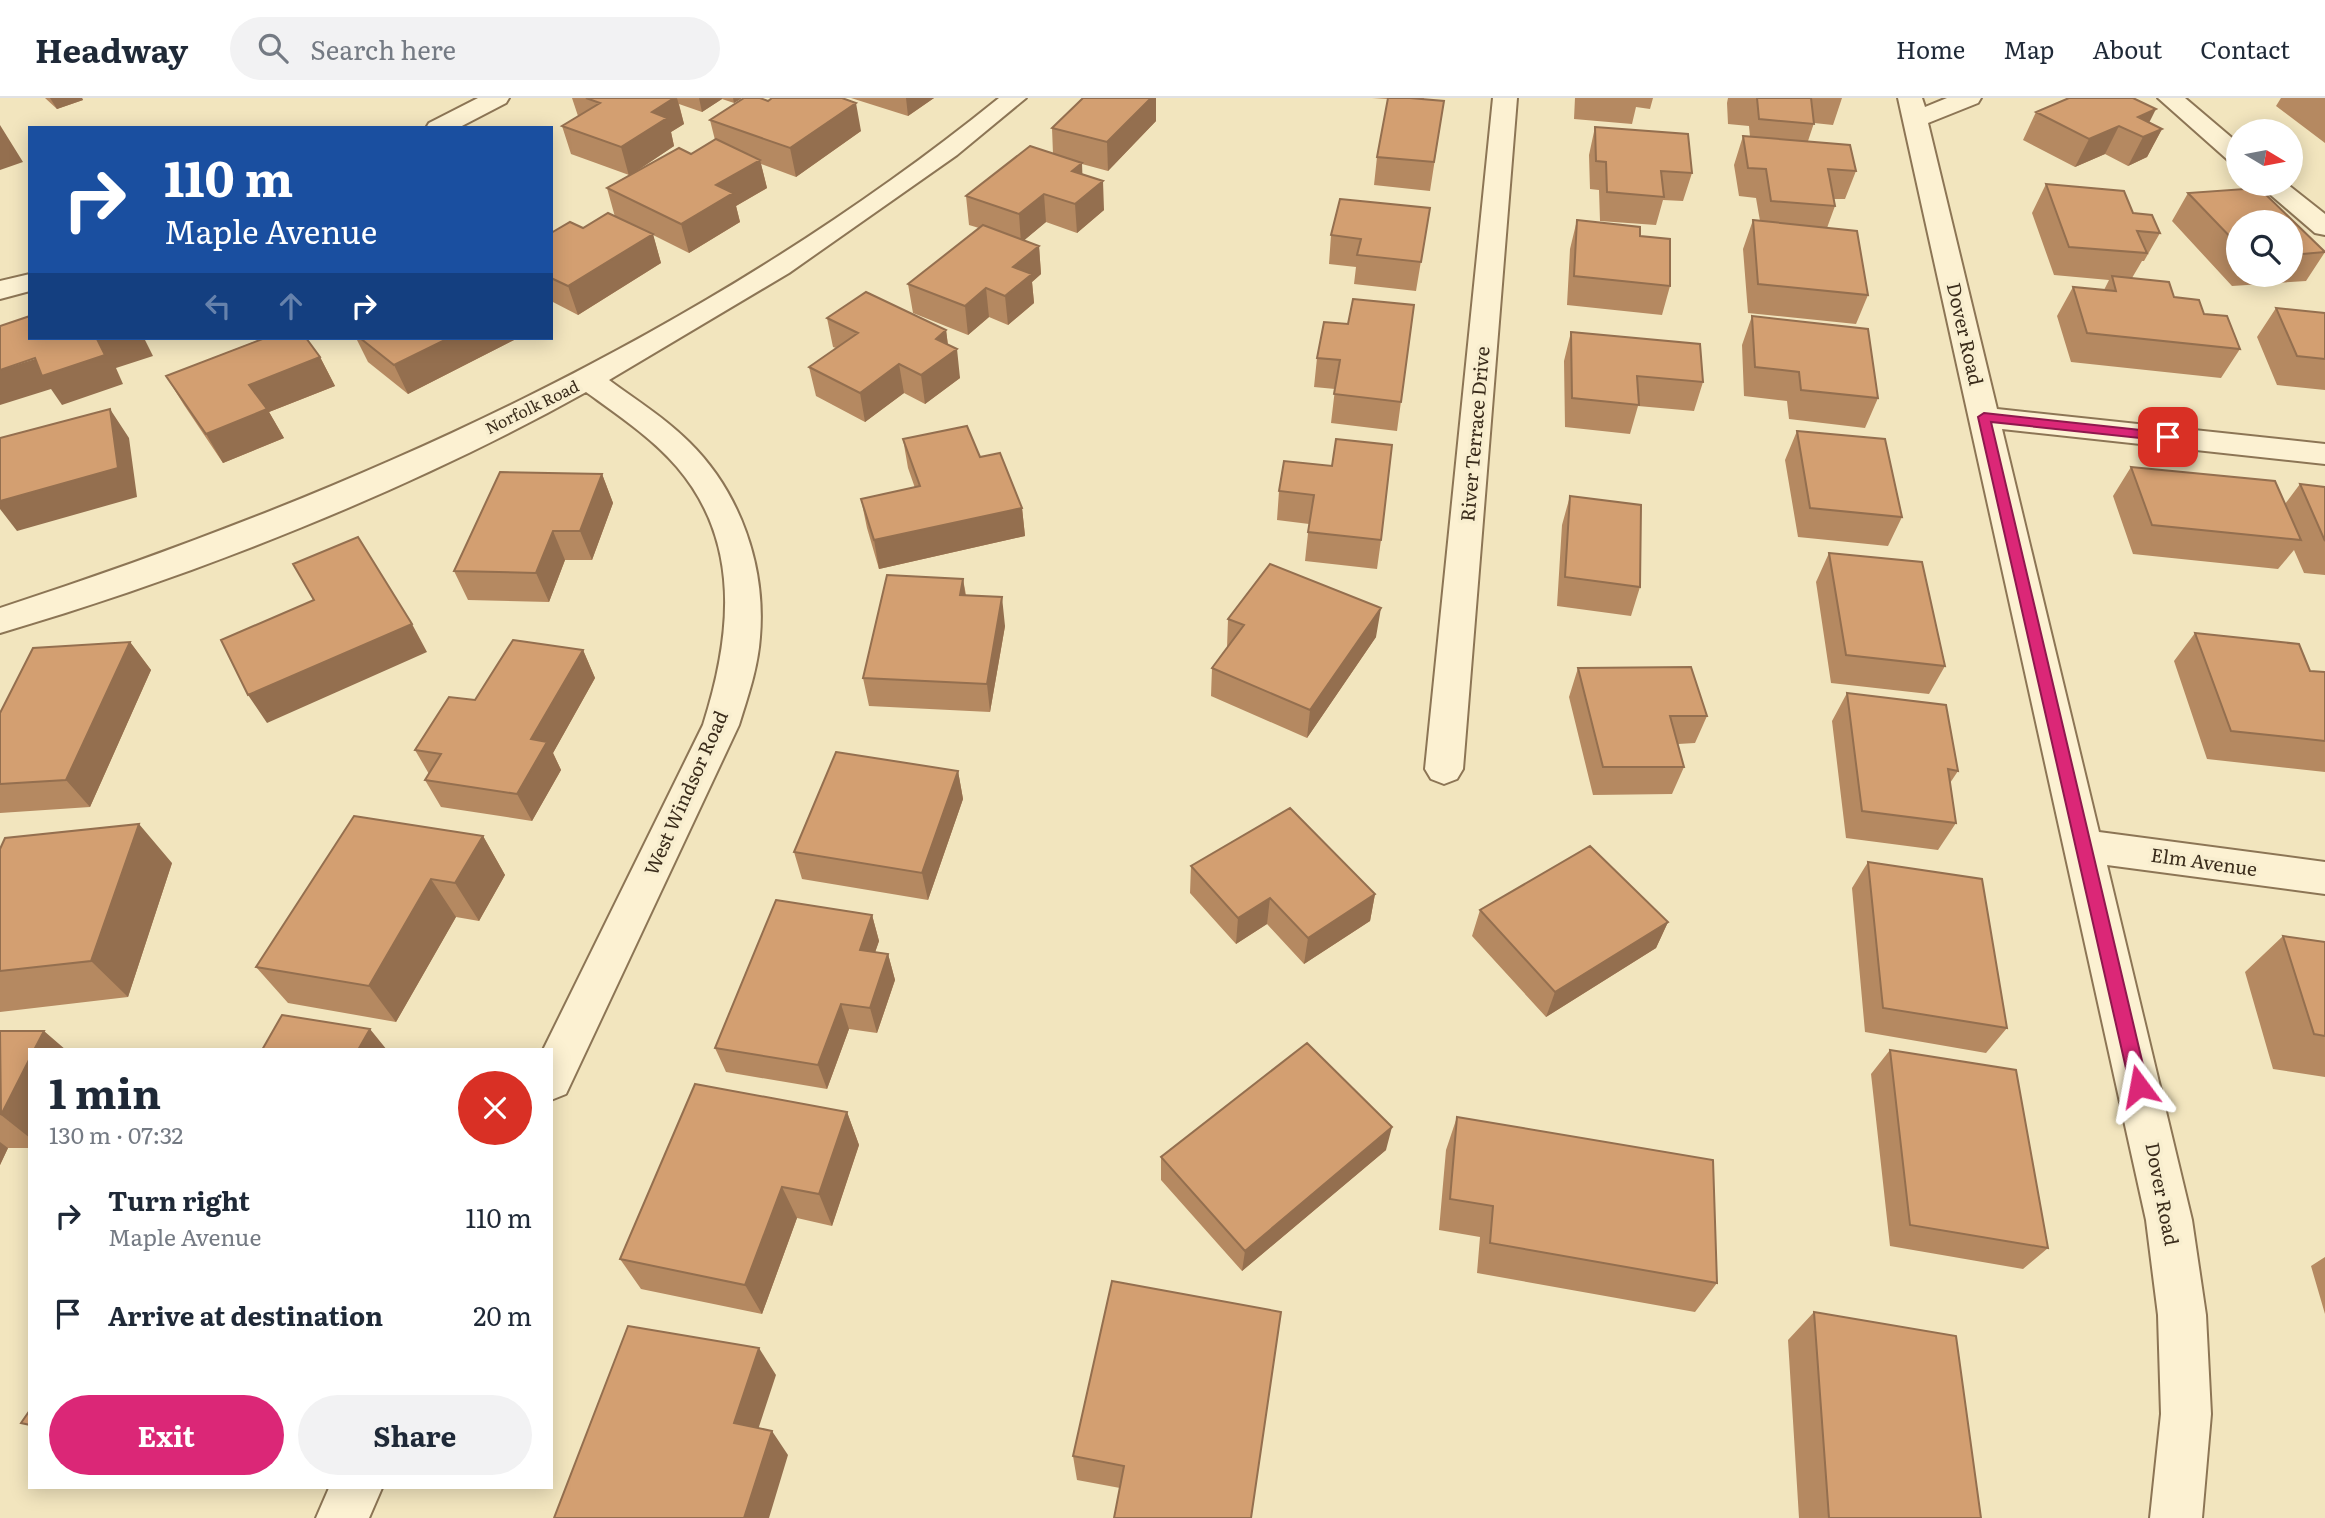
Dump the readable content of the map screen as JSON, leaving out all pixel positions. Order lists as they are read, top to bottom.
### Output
{
  "streets": {
    "street": [
      "Dover Road",
      "Norfolk Road",
      "River Terrace Drive",
      "West Windsor Road",
      "Elm Avenue"
    ]
  },
  "crossings": [
    ["Dover Road", "Elm Avenue"],
    ["Norfolk Road", "West Windsor Road"]
  ],
  "north": "right",
  "page": {
    "header": "Headway",
    "search": "Search here",
    "nav": [
      "Home",
      "Map",
      "About",
      "Contact"
    ],
    "turn": ["110 m", "Maple Avenue"],
    "heading": ["1 min", "130 m · 07:32"],
    "list": [
      {
        "name": "Turn right",
        "note": "Maple Avenue",
        "value": "110 m"
      },
      {
        "name": "Arrive at destination",
        "value": "20 m"
      }
    ],
    "buttons": ["Exit", "Share"]
  }
}
